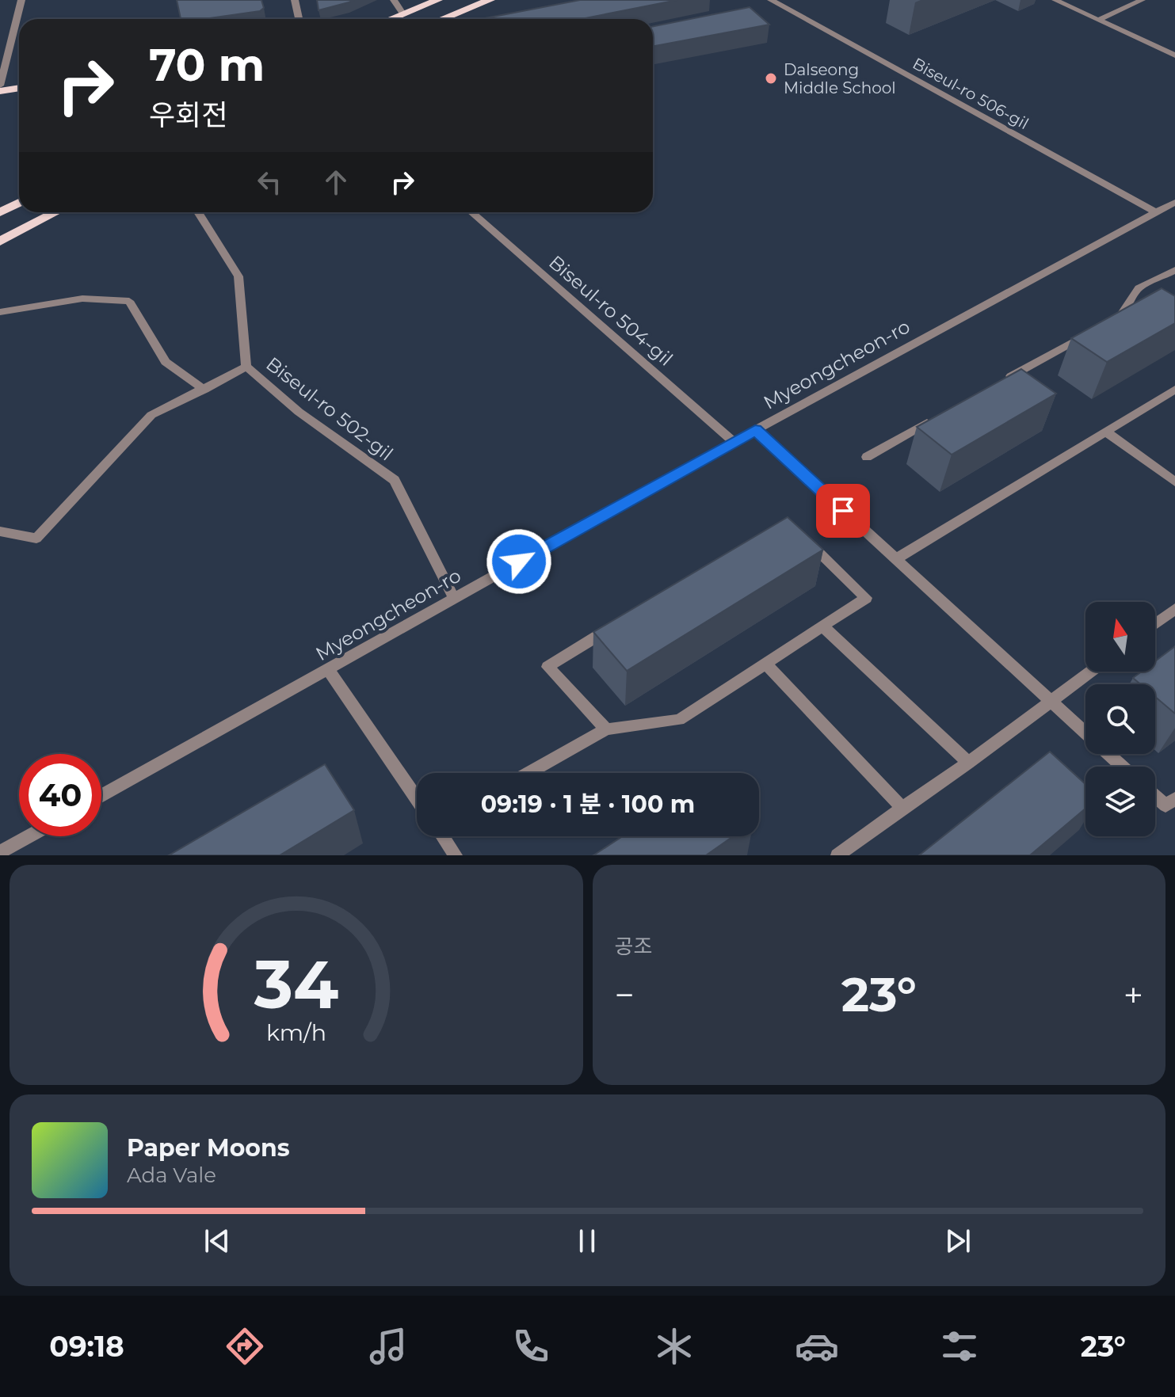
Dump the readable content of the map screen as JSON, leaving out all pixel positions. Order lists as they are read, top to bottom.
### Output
{
  "streets": {
    "street": [
      "Biseul-ro 506-gil",
      "Biseul-ro 504-gil",
      "Myeongcheon-ro",
      "Biseul-ro 502-gil"
    ]
  },
  "crossings": [
    ["Biseul-ro 506-gil", "Myeongcheon-ro"],
    ["Biseul-ro 504-gil", "Myeongcheon-ro"],
    ["Myeongcheon-ro", "Biseul-ro 502-gil"]
  ],
  "places": ["Dalseong Middle School"],
  "north": "top",
  "page": {
    "turn": ["70 m", "우회전"],
    "limit": "40",
    "trip": "09:19 · 1 분 · 100 m",
    "tile": "공조",
    "heat": ["−", "23°", "+"],
    "song": ["Paper Moons", "Ada Vale"],
    "tabs": ["09:18", "23°"],
    "gauge": ["34", "km/h"]
  }
}
